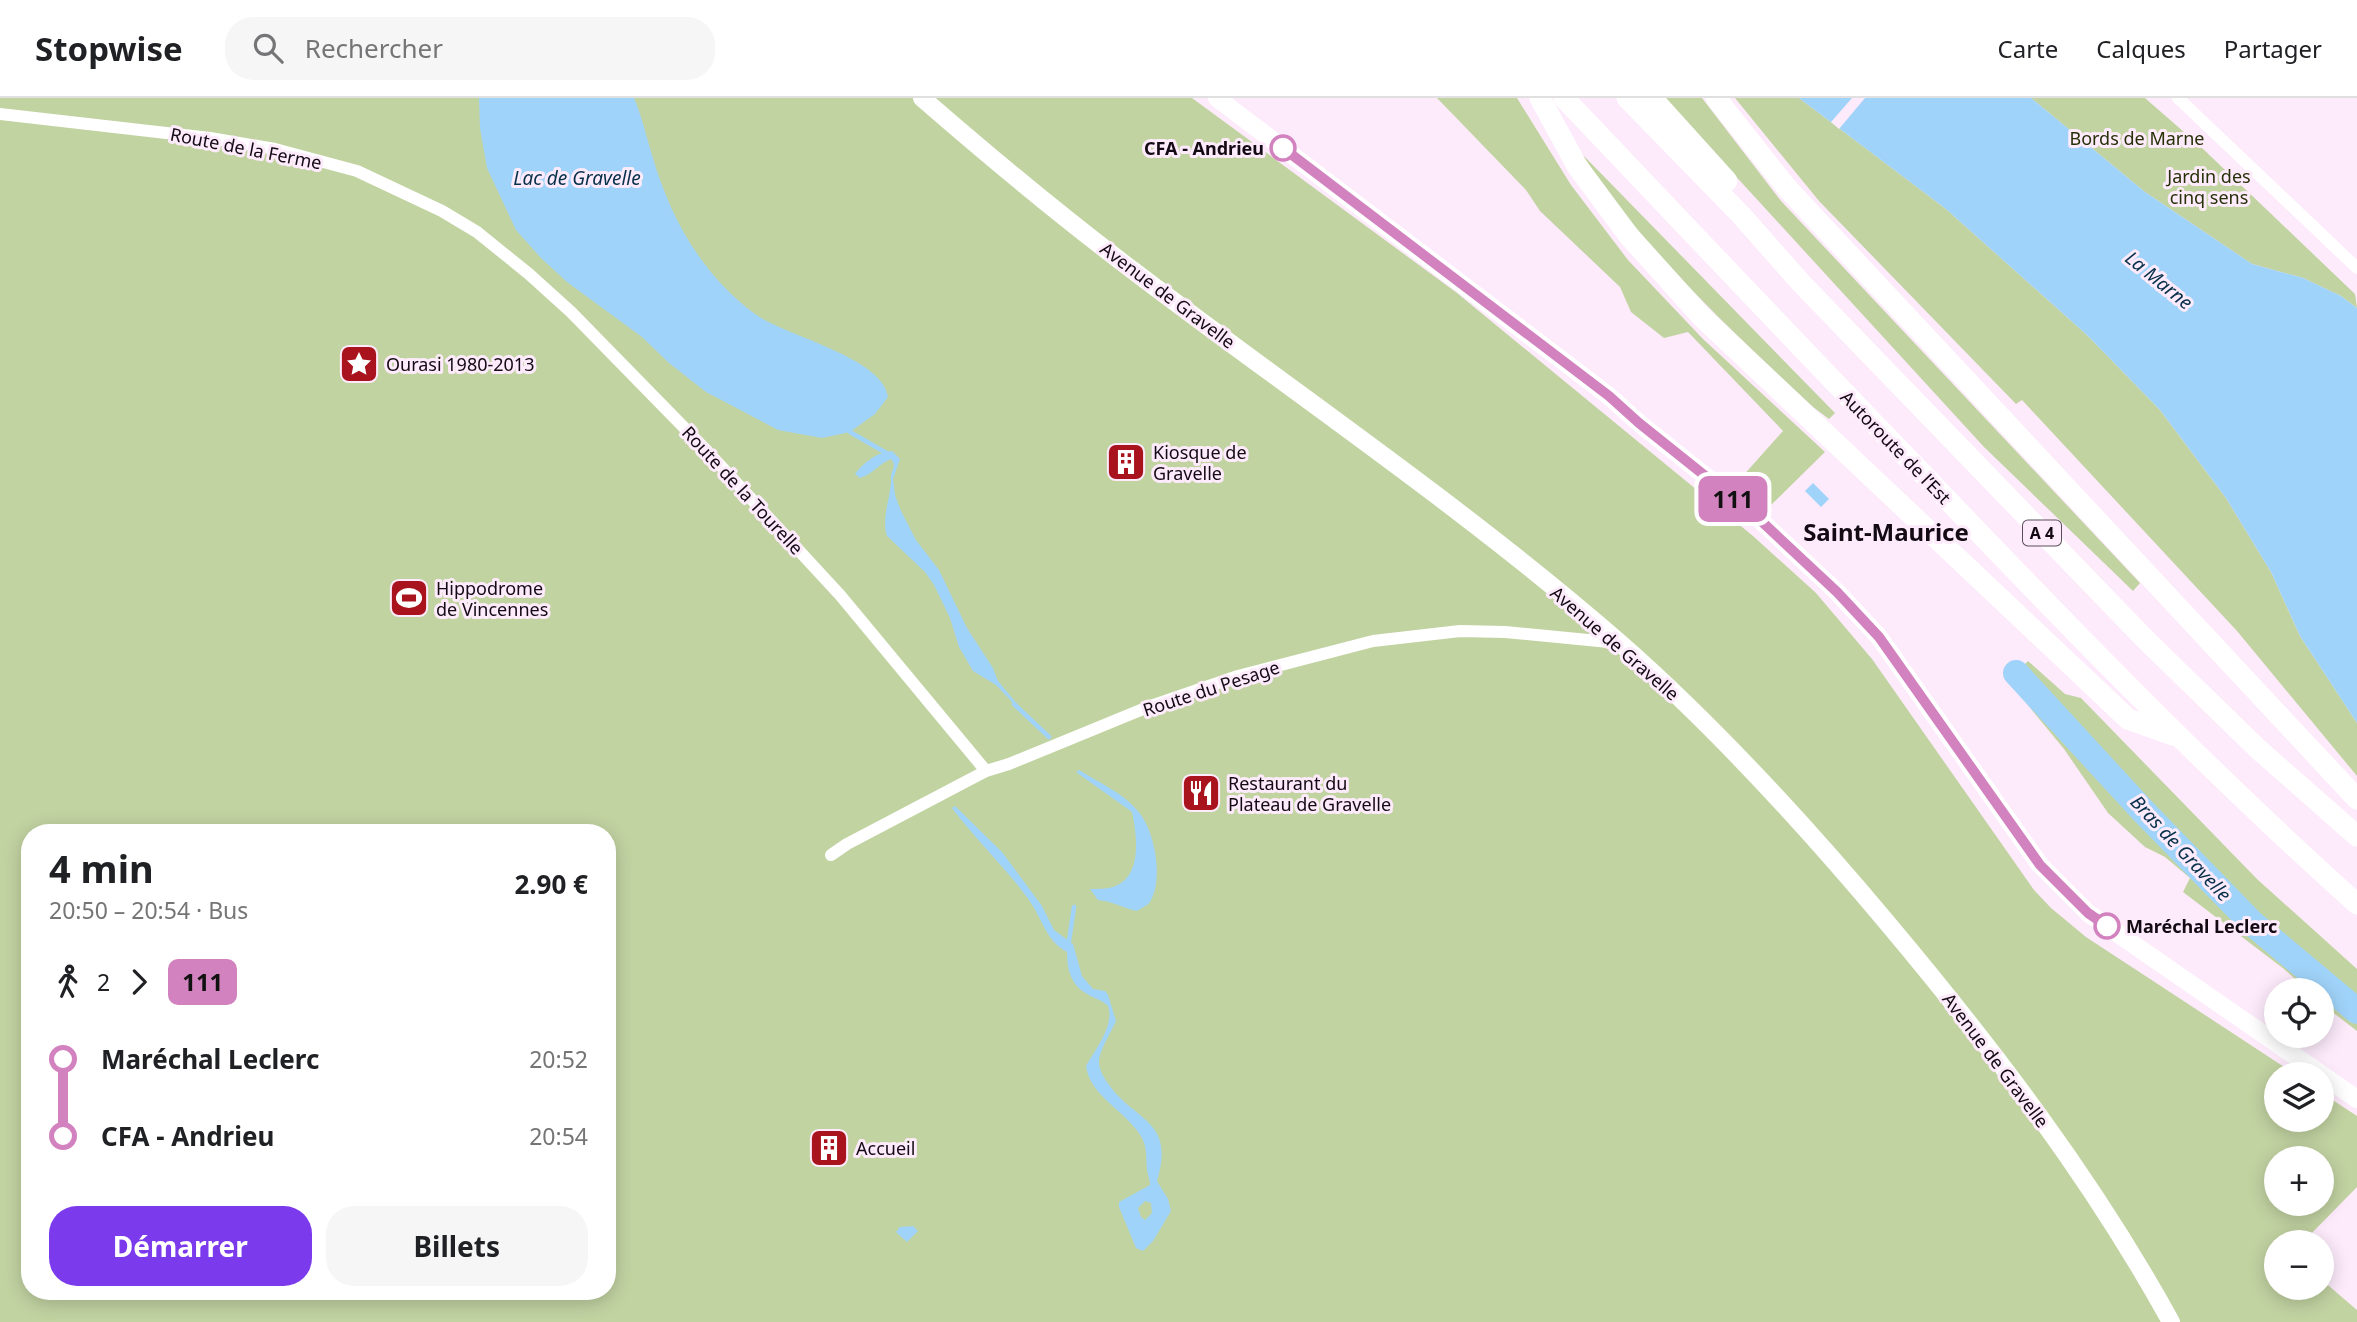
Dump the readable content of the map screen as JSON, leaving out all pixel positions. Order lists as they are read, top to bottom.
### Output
{
  "streets": {
    "highway": ["Autoroute de l’Est", "A 4"],
    "street": [
      "Route de la Ferme",
      "Avenue de Gravelle",
      "Route de la Tourelle",
      "Route du Pesage"
    ]
  },
  "crossings": [
    ["Route de la Ferme", "Route de la Tourelle"],
    ["Avenue de Gravelle", "Route du Pesage"],
    ["Route de la Tourelle", "Route du Pesage"]
  ],
  "districts": ["Saint-Maurice"],
  "water": ["Lac de Gravelle", "La Marne", "Bras de Gravelle"],
  "parks": ["Bords de Marne", "Jardin des cinq sens"],
  "places": {
    "other": ["CFA - Andrieu", "Maréchal Leclerc"],
    "place": ["Ourasi 1980-2013"],
    "building": ["Kiosque de Gravelle", "Accueil"],
    "sports": ["Hippodrome de Vincennes"],
    "restaurant": ["Restaurant du Plateau de Gravelle"]
  },
  "lines": ["bus line 111"],
  "page": {
    "header": "Stopwise",
    "search": "Rechercher",
    "nav": ["Carte", "Calques", "Partager"],
    "on_map": "111",
    "heading": ["4 min", "20:50 – 20:54 · Bus", "2.90 €"],
    "legs": ["2", "111"],
    "map_buttons": ["+", "−"],
    "list": [
      {
        "name": "Maréchal Leclerc",
        "value": "20:52"
      },
      {
        "name": "CFA - Andrieu",
        "value": "20:54"
      }
    ],
    "buttons": ["Démarrer", "Billets"]
  }
}
